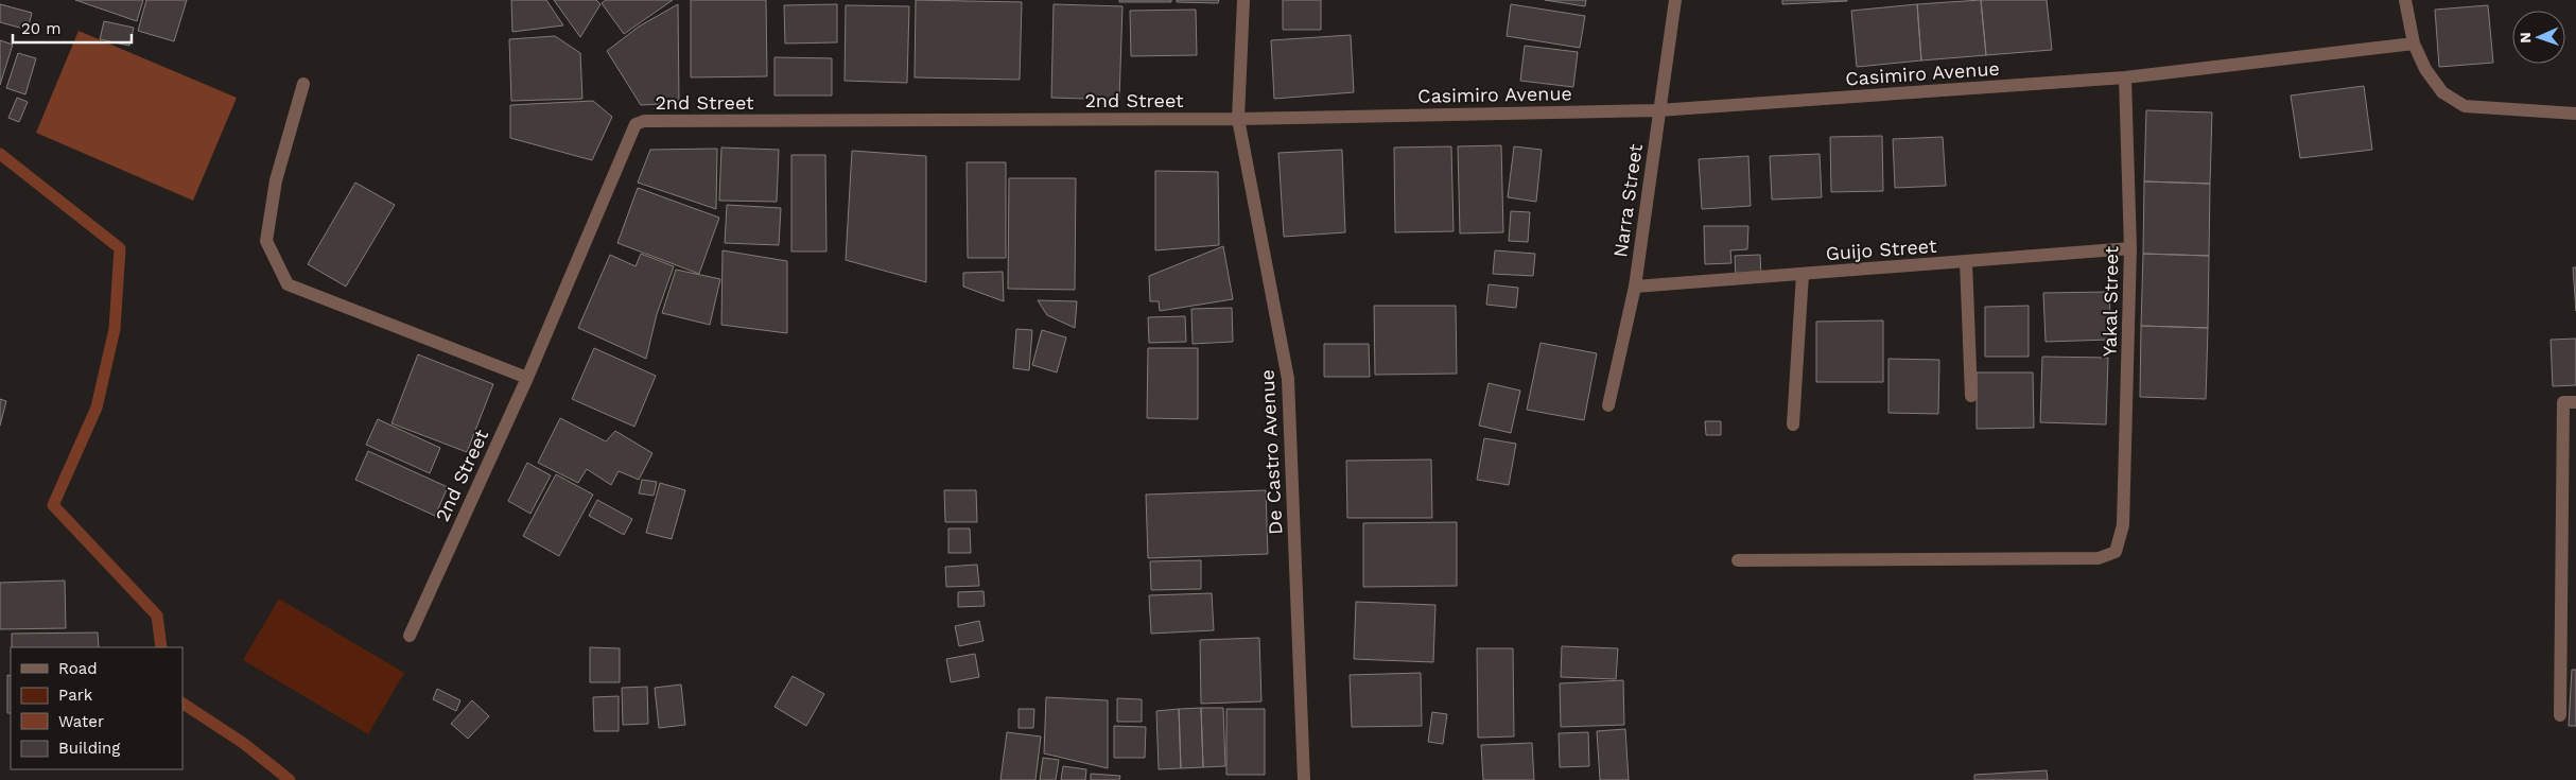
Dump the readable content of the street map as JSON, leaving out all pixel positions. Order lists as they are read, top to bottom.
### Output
{
  "streets": {
    "street": [
      "Casimiro Avenue",
      "2nd Street",
      "Narra Street",
      "Guijo Street",
      "Yakal Street",
      "De Castro Avenue"
    ]
  },
  "crossings": [
    ["Casimiro Avenue", "2nd Street"],
    ["Casimiro Avenue", "Narra Street"],
    ["Casimiro Avenue", "Yakal Street"],
    ["Casimiro Avenue", "De Castro Avenue"],
    ["2nd Street", "De Castro Avenue"],
    ["Narra Street", "Guijo Street"],
    ["Guijo Street", "Yakal Street"]
  ],
  "legend": [
    "Road",
    "Park",
    "Water",
    "Building"
  ],
  "scale_bar": "20 m",
  "north": "left"
}
